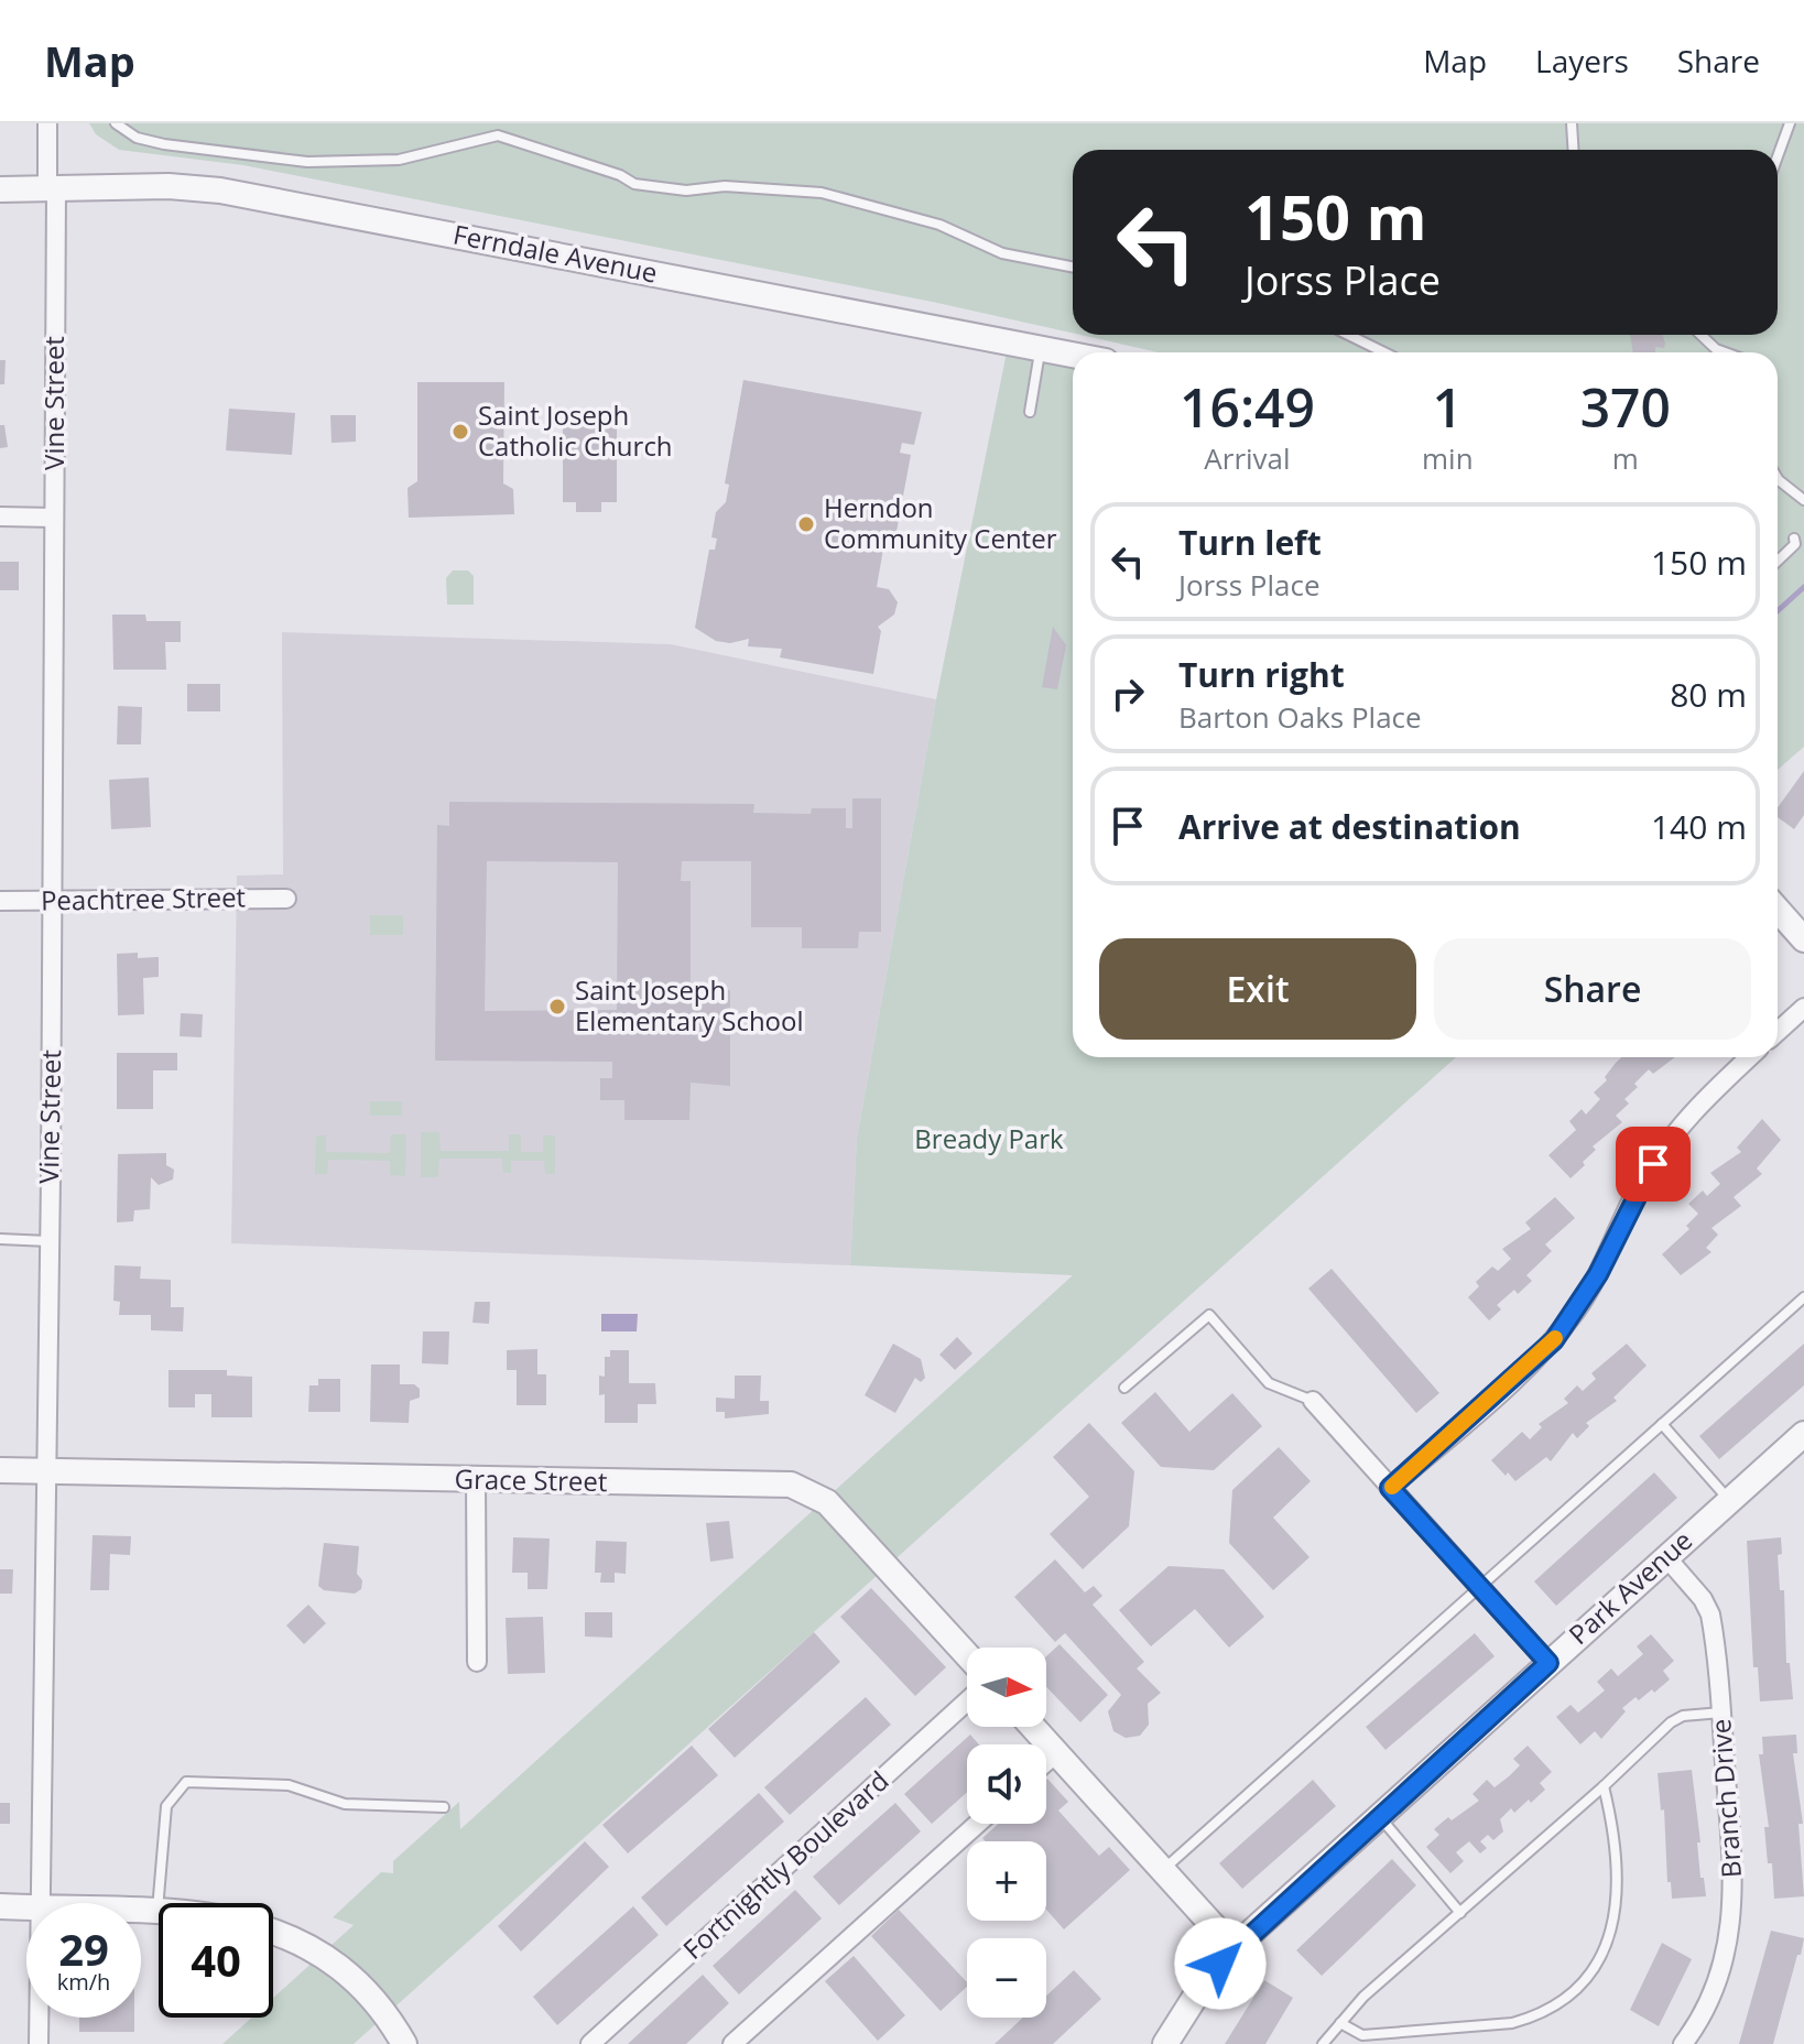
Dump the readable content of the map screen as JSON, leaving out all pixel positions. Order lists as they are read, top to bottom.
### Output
{
  "streets": {
    "street": [
      "Ferndale Avenue",
      "Vine Street",
      "Peachtree Street",
      "Grace Street",
      "Park Avenue",
      "Branch Drive",
      "Fortnightly Boulevard"
    ]
  },
  "crossings": [
    ["Ferndale Avenue", "Vine Street"],
    ["Vine Street", "Peachtree Street"],
    ["Vine Street", "Grace Street"],
    ["Park Avenue", "Branch Drive"]
  ],
  "parks": ["Bready Park"],
  "places": ["Saint Joseph Catholic Church", "Herndon Community Center", "Saint Joseph Elementary School"],
  "north": "right",
  "page": {
    "header": "Map",
    "nav": ["Map", "Layers", "Share"],
    "turn": ["150 m", "Jorss Place"],
    "eta": [
      "16:49",
      "Arrival",
      "1",
      "min",
      "370",
      "m"
    ],
    "list": [
      {
        "name": "Turn left",
        "note": "Jorss Place",
        "value": "150 m"
      },
      {
        "name": "Turn right",
        "note": "Barton Oaks Place",
        "value": "80 m"
      },
      {
        "name": "Arrive at destination",
        "value": "140 m"
      }
    ],
    "buttons": ["Exit", "Share"],
    "map_buttons": ["+", "−"],
    "speed": "29 km/h",
    "limit": "40"
  }
}
